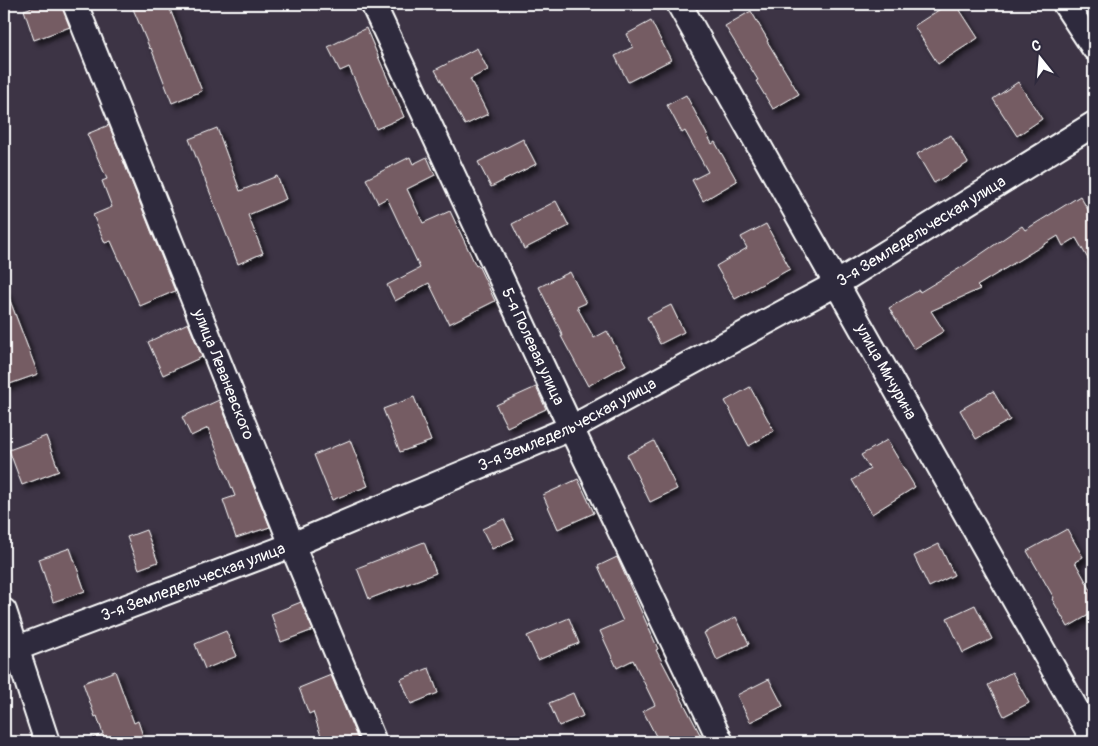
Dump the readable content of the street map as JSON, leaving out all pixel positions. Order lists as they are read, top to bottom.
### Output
{
  "streets": {
    "street": [
      "3-я Земледельческая улица",
      "5-я Полевая улица",
      "улица Мичурина",
      "улица Леваневского"
    ]
  },
  "crossings": [
    ["3-я Земледельческая улица", "5-я Полевая улица"],
    ["3-я Земледельческая улица", "улица Мичурина"],
    ["3-я Земледельческая улица", "улица Леваневского"]
  ],
  "north": "top"
}
